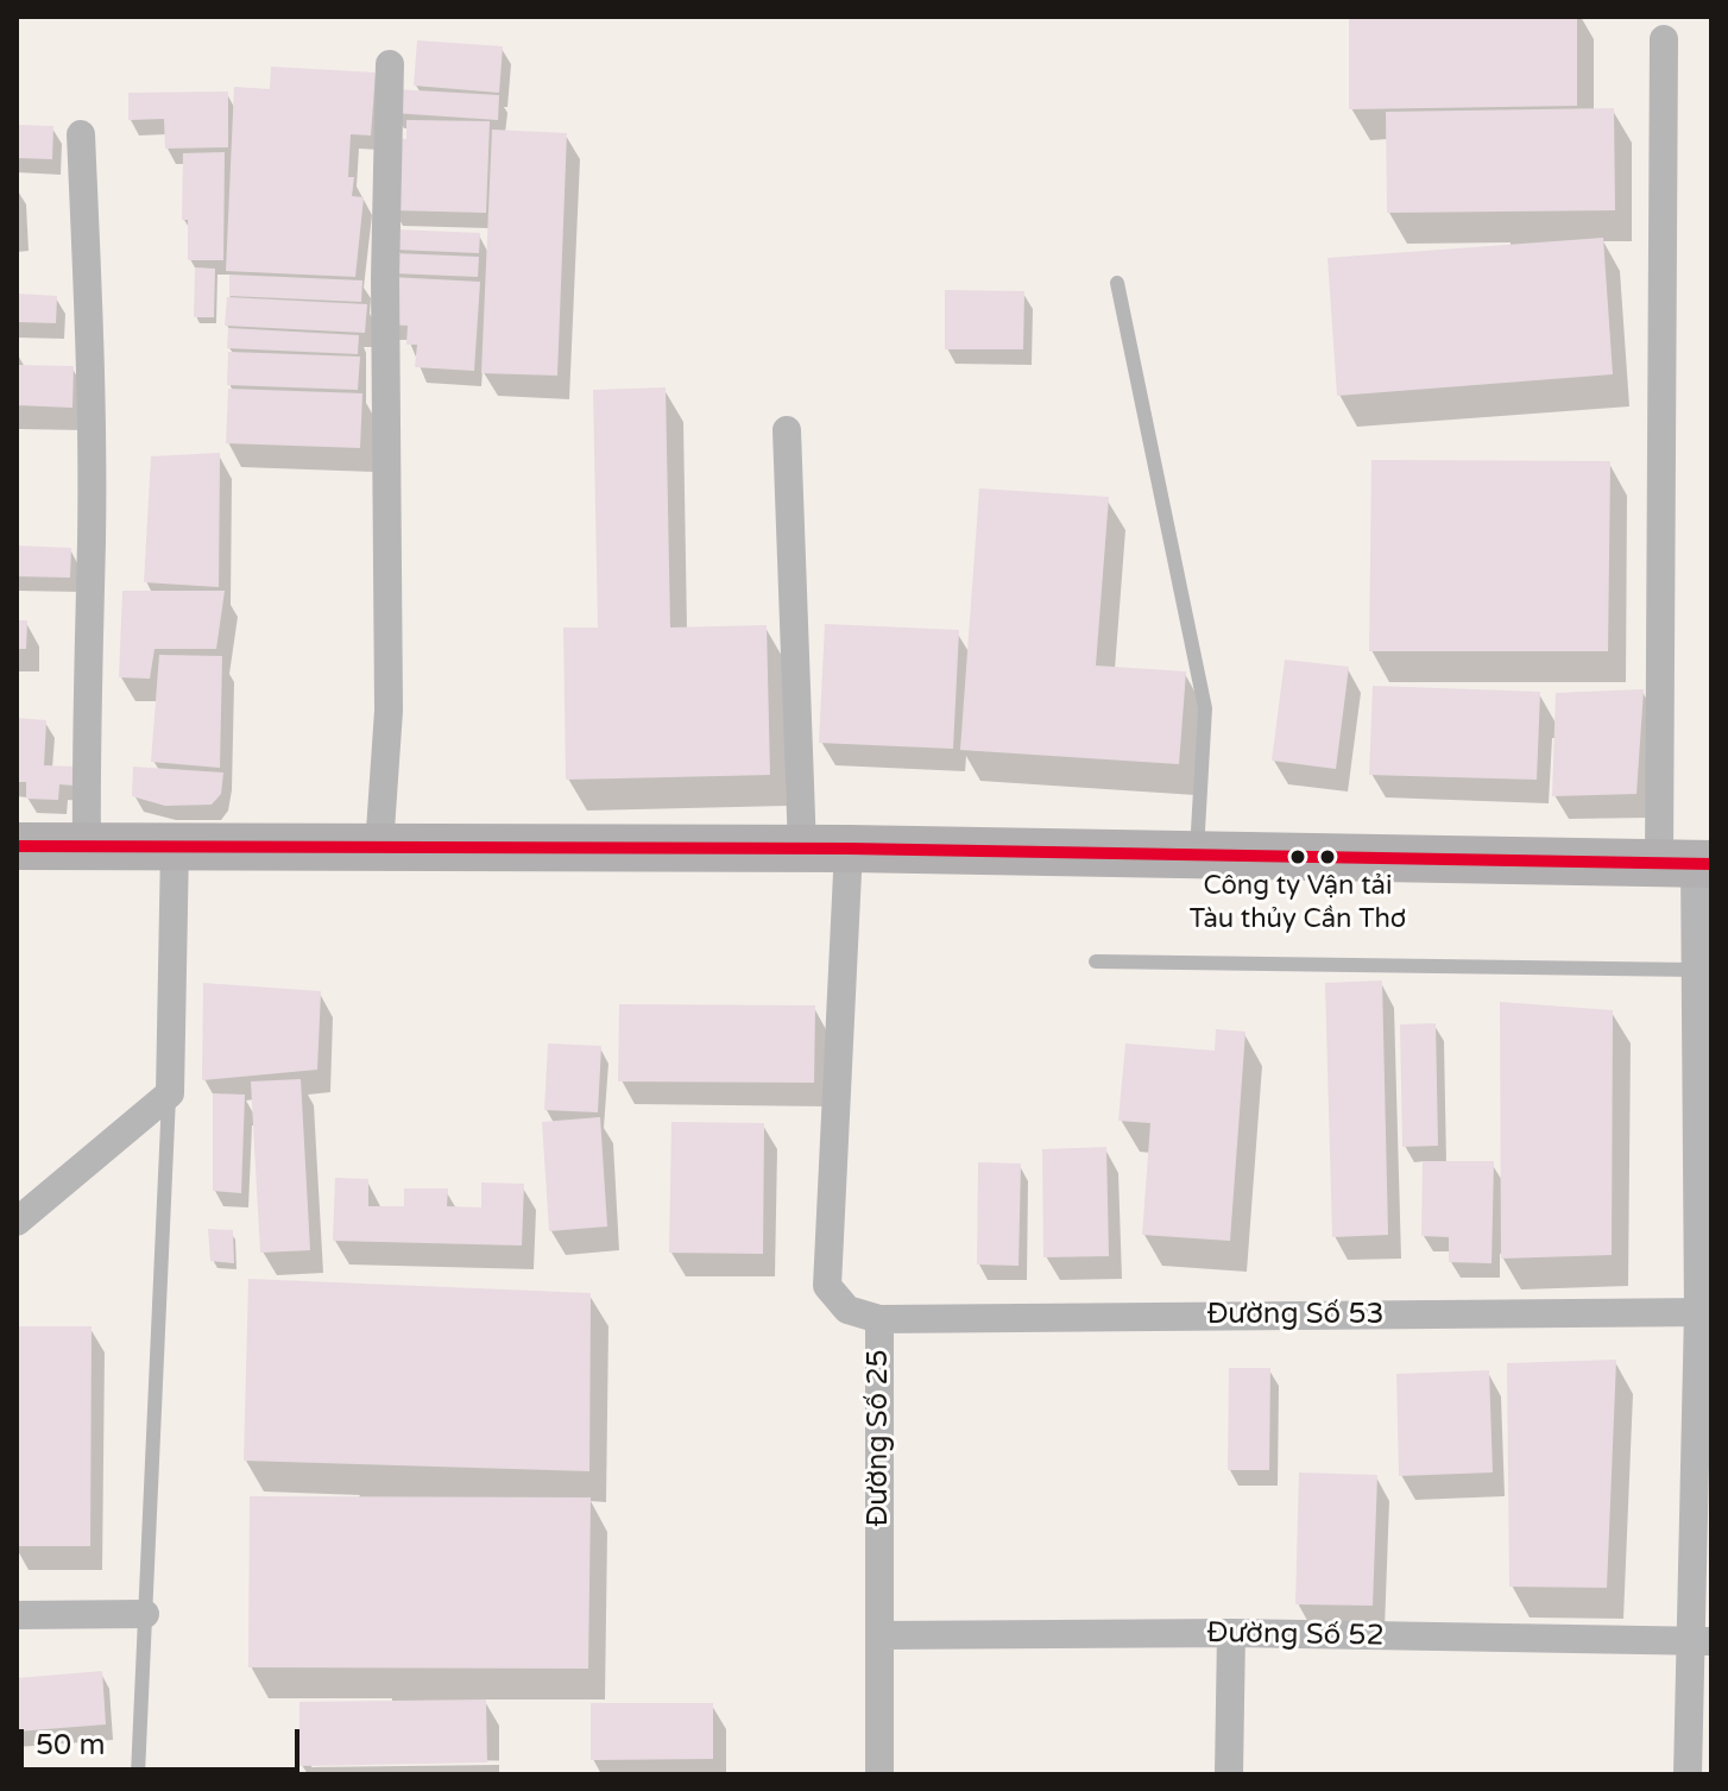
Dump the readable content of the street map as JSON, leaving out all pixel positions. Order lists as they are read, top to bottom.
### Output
{
  "streets": {
    "street": ["Đường Số 53", "Đường Số 25", "Đường Số 52"]
  },
  "crossings": [
    ["Đường Số 53", "Đường Số 25"],
    ["Đường Số 25", "Đường Số 52"]
  ],
  "places": ["Công ty Vận tải Tàu thủy Cần Thơ"],
  "scale_bar": "50 m"
}
